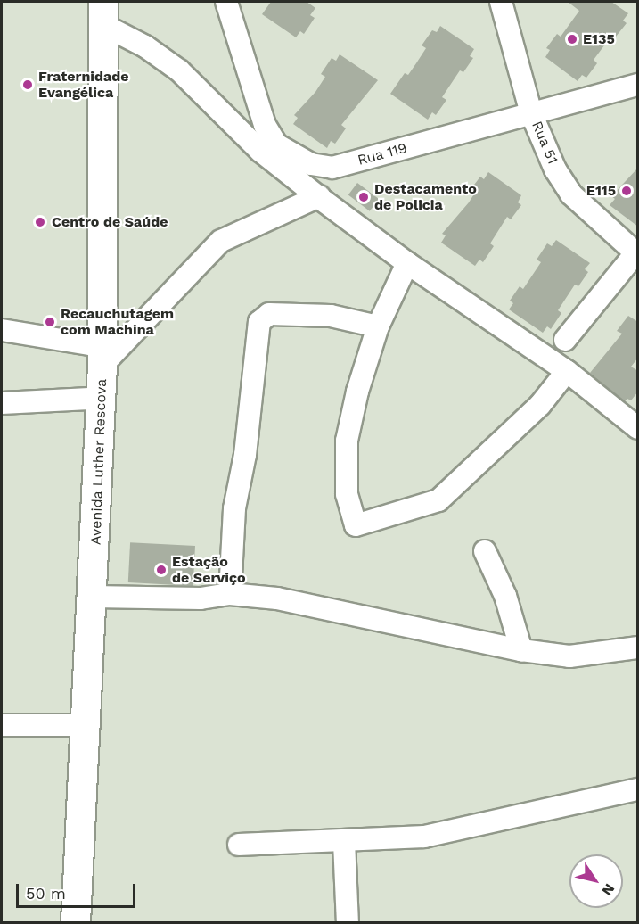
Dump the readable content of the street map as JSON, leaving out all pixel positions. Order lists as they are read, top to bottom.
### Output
{
  "streets": {
    "main road": ["Avenida Luther Rescova"],
    "street": ["Rua 51", "Rua 119"]
  },
  "crossings": [
    ["Rua 51", "Rua 119"]
  ],
  "places": [
    "E135",
    "Fraternidade Evangélica",
    "E115",
    "Destacamento de Policia",
    "Centro de Saúde",
    "Recauchutagem com Machina",
    "Estação de Serviço"
  ],
  "scale_bar": "50 m",
  "north": "bottom right"
}
